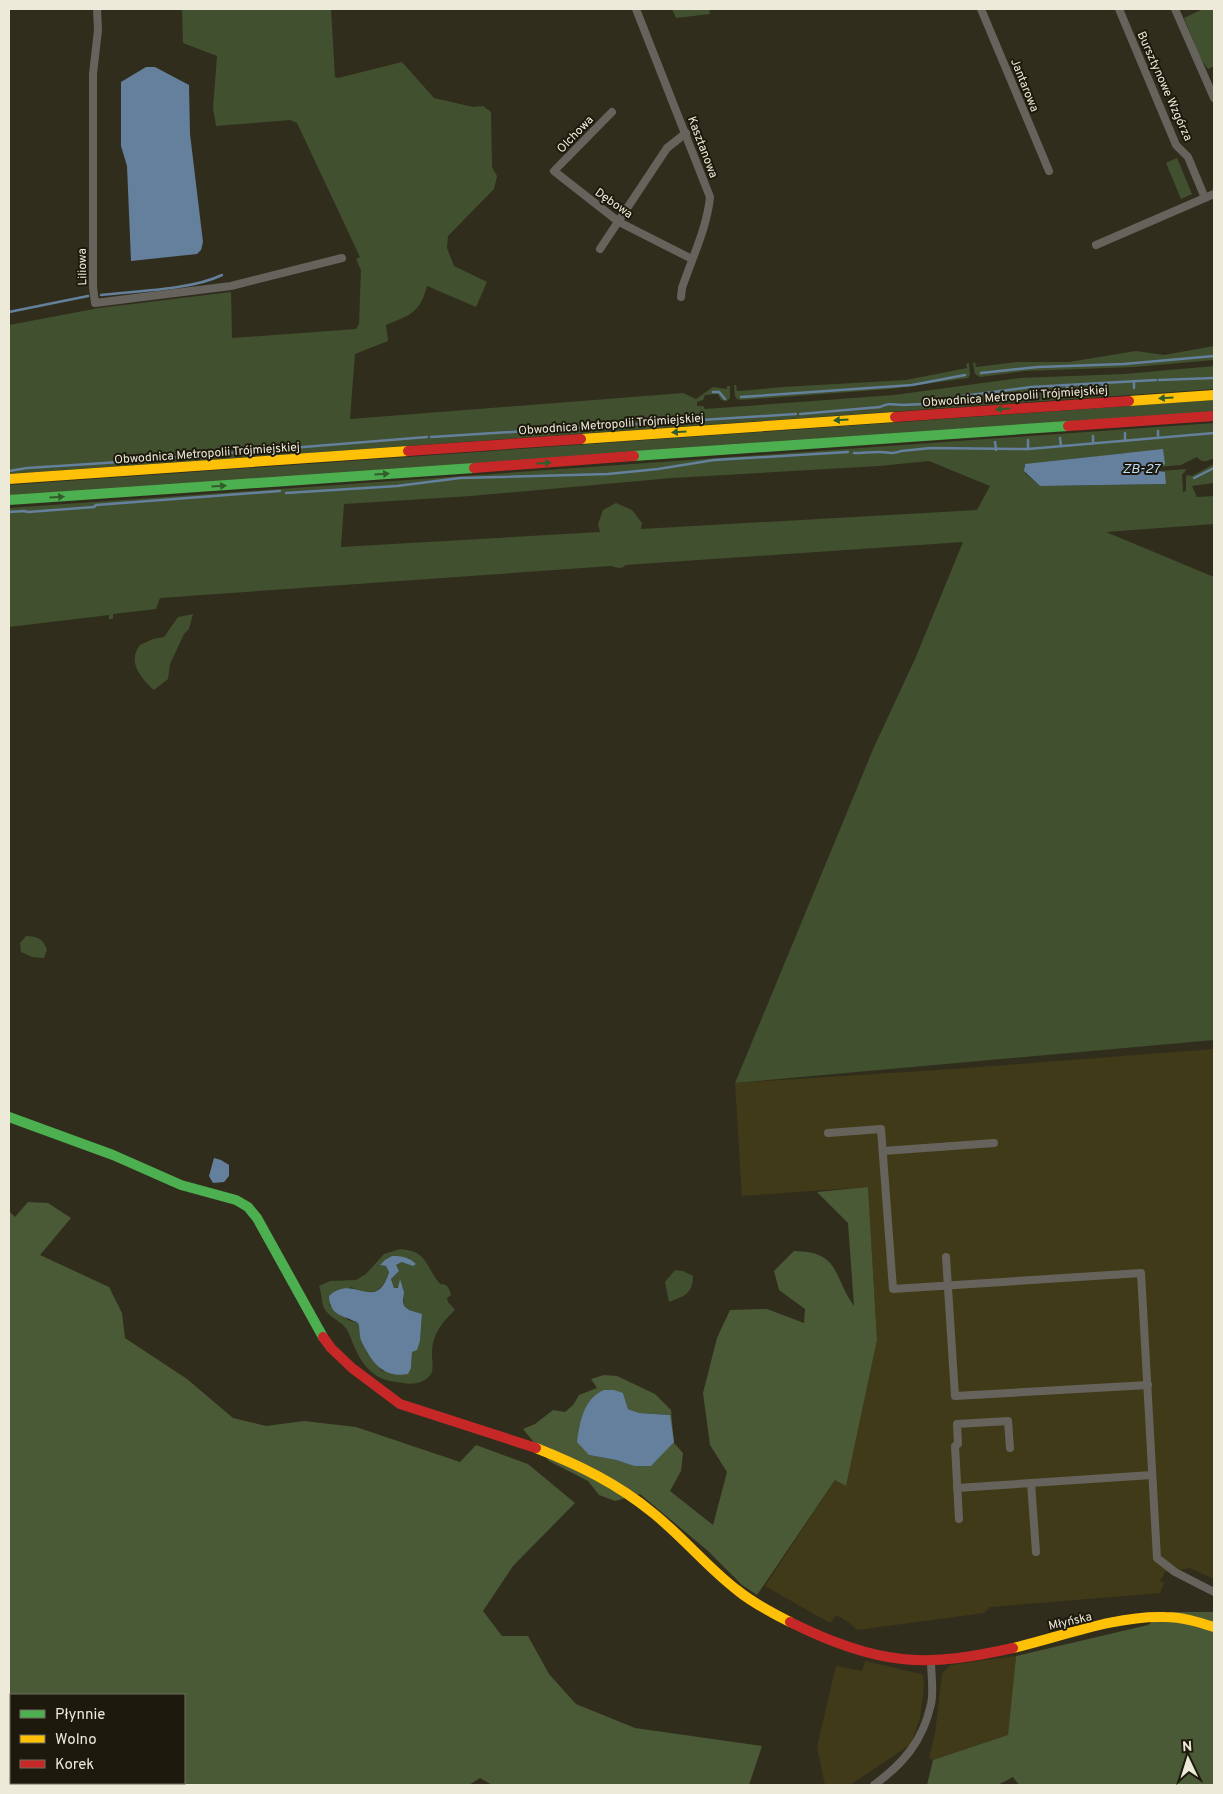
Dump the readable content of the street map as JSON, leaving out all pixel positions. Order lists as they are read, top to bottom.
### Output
{
  "streets": {
    "main road": ["Obwodnica Metropolii Trójmiejskiej", "Młyńska"],
    "street": [
      "Jantarowa",
      "Bursztynowe Wzgórza",
      "Olchowa",
      "Kasztanowa",
      "Dębowa",
      "Liliowa"
    ]
  },
  "crossings": [
    ["Olchowa", "Dębowa"],
    ["Kasztanowa", "Dębowa"]
  ],
  "water": ["ZB-27"],
  "legend": ["Płynnie", "Wolno", "Korek"],
  "north": "top"
}
